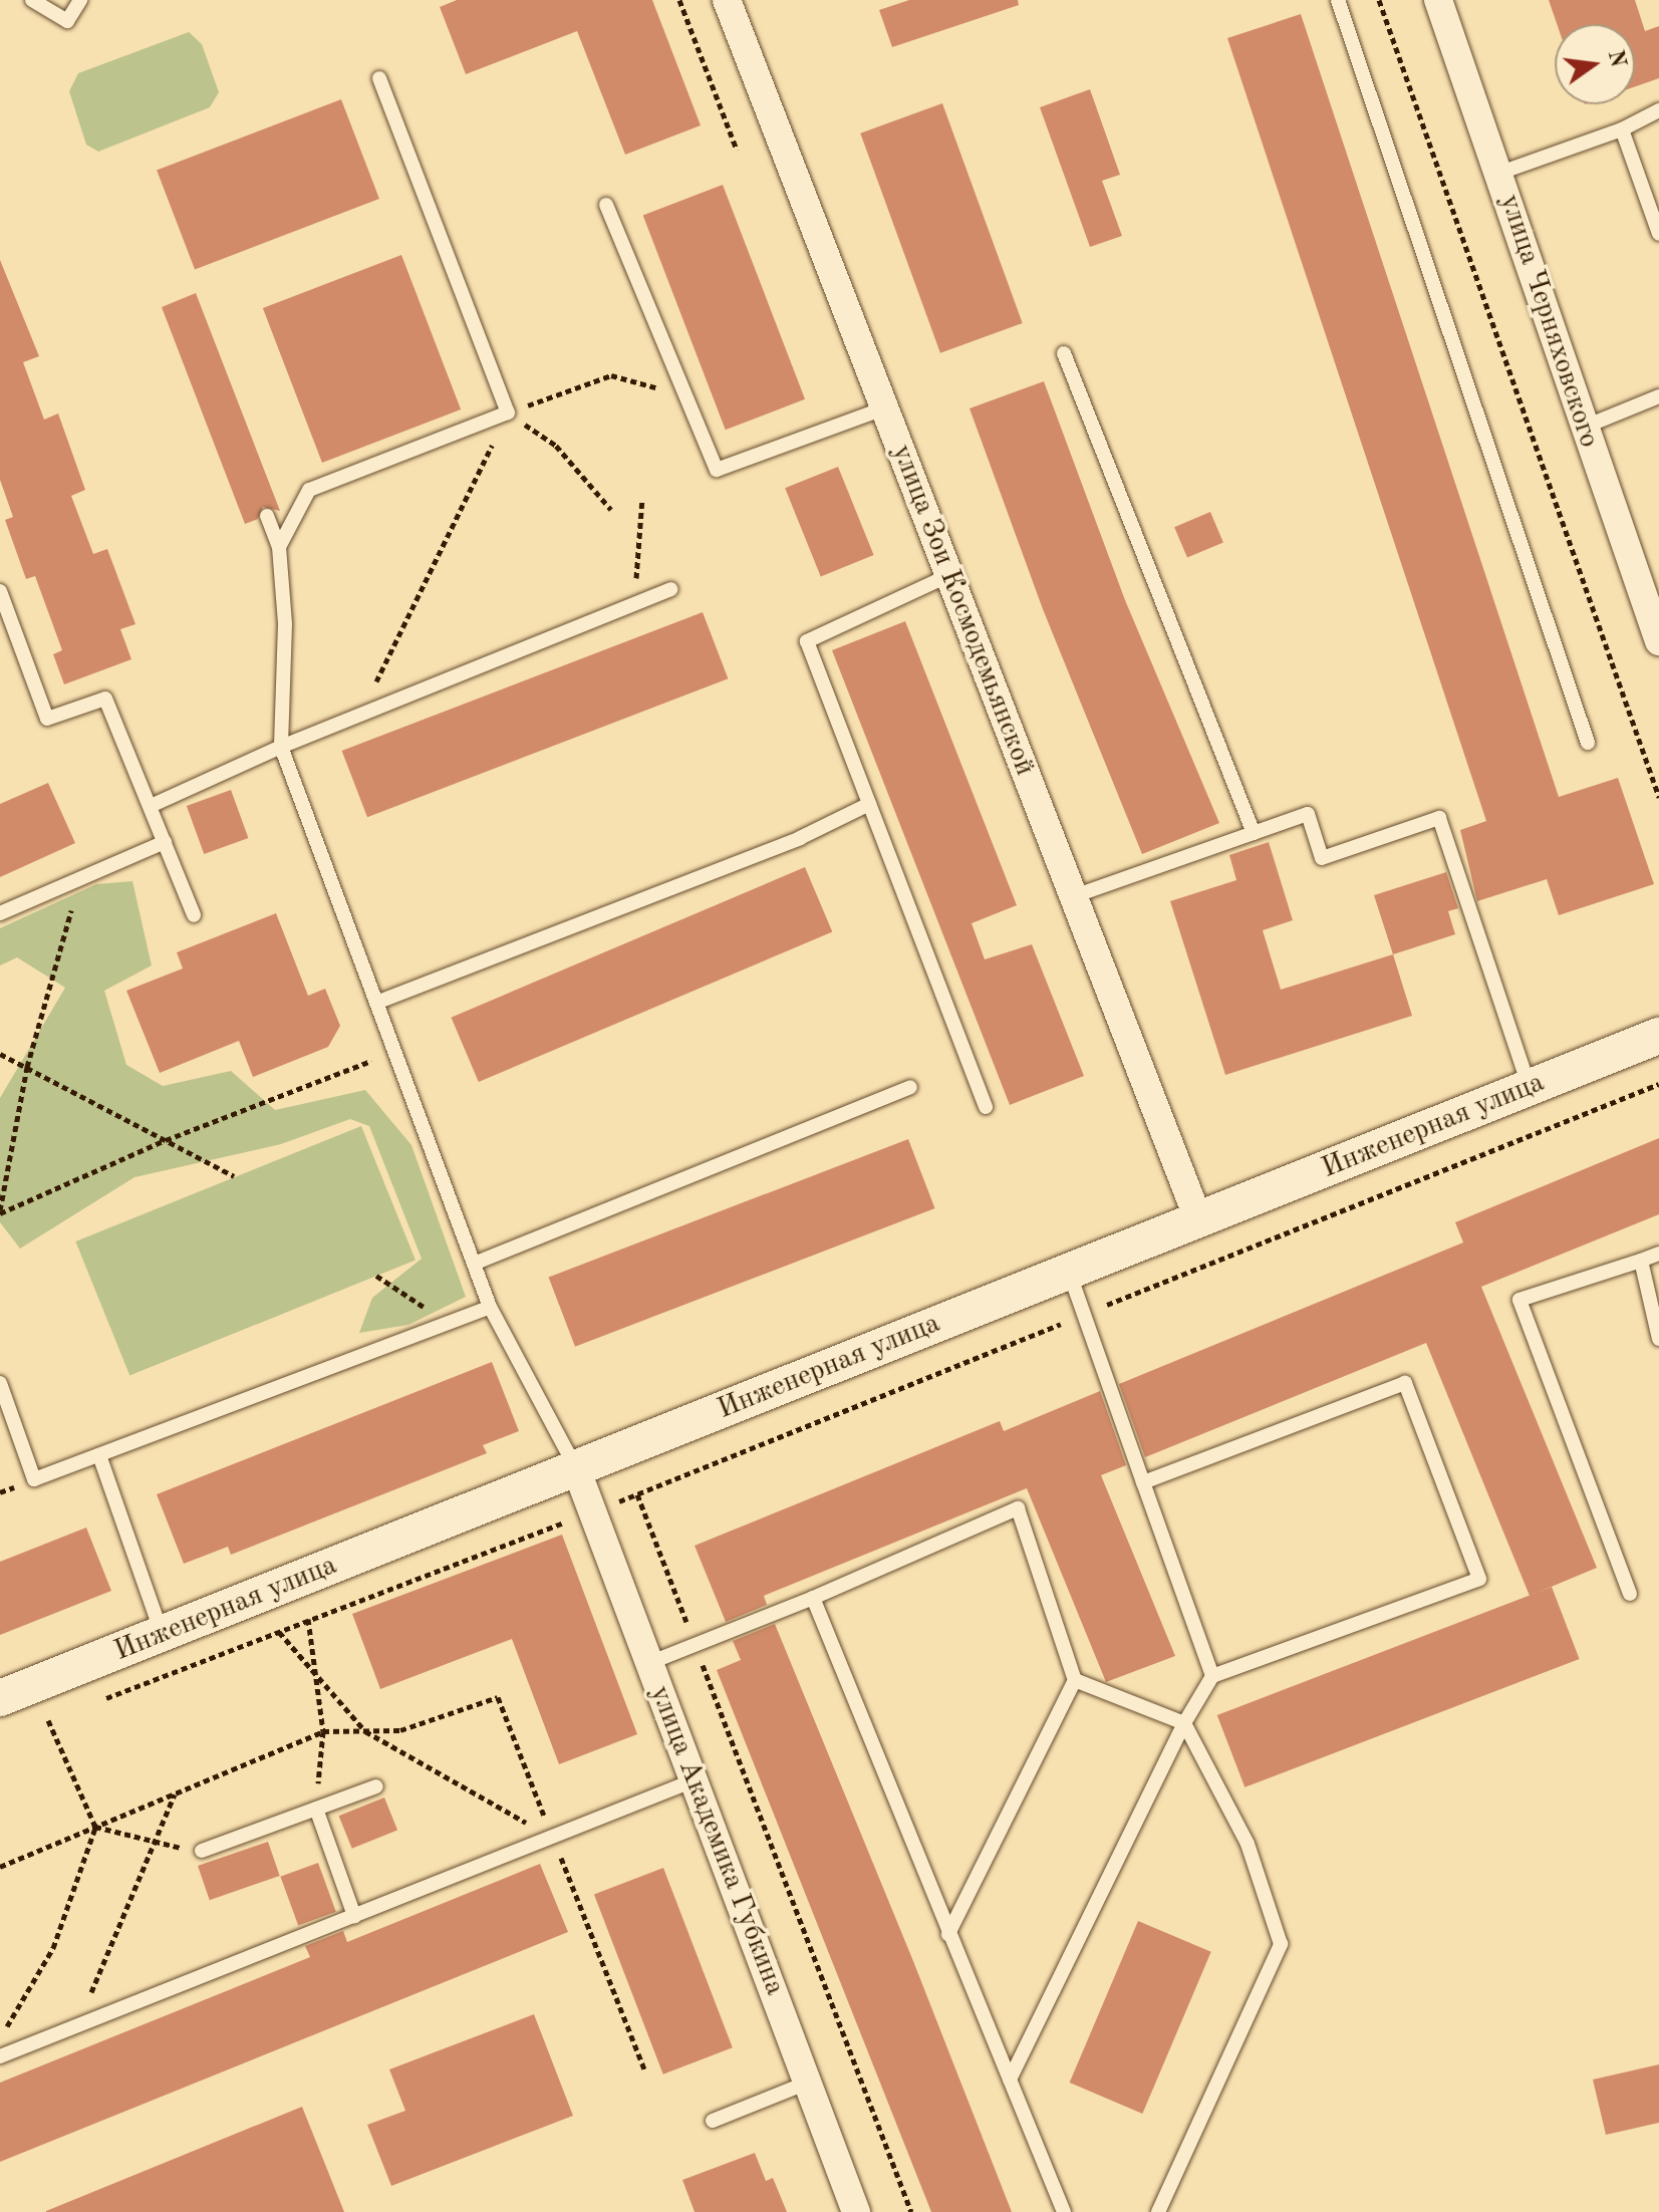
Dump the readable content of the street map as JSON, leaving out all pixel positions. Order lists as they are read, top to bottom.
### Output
{
  "streets": {
    "street": [
      "улица Черняховского",
      "улица Зои Космодемьянской",
      "Инженерная улица",
      "улица Академика Губкина"
    ]
  },
  "crossings": [
    ["улица Зои Космодемьянской", "Инженерная улица"],
    ["Инженерная улица", "улица Академика Губкина"]
  ],
  "north": "right"
}
